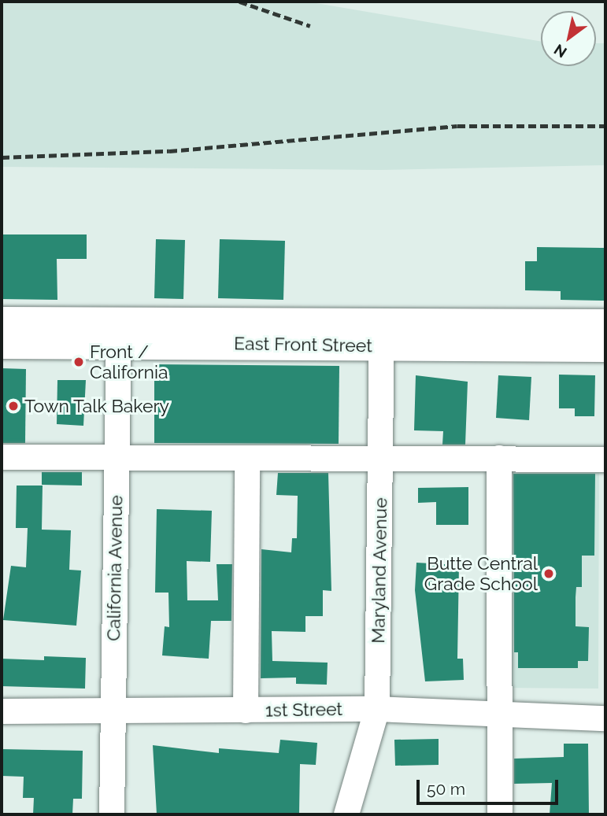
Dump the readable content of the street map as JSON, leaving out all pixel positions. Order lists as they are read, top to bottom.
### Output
{
  "streets": {
    "main road": ["East Front Street"],
    "street": ["California Avenue", "Maryland Avenue", "1st Street"]
  },
  "crossings": [
    ["East Front Street", "California Avenue"],
    ["East Front Street", "Maryland Avenue"],
    ["California Avenue", "1st Street"],
    ["Maryland Avenue", "1st Street"]
  ],
  "places": ["Front / California", "Town Talk Bakery", "Butte Central Grade School"],
  "scale_bar": "50 m",
  "north": "bottom left"
}
